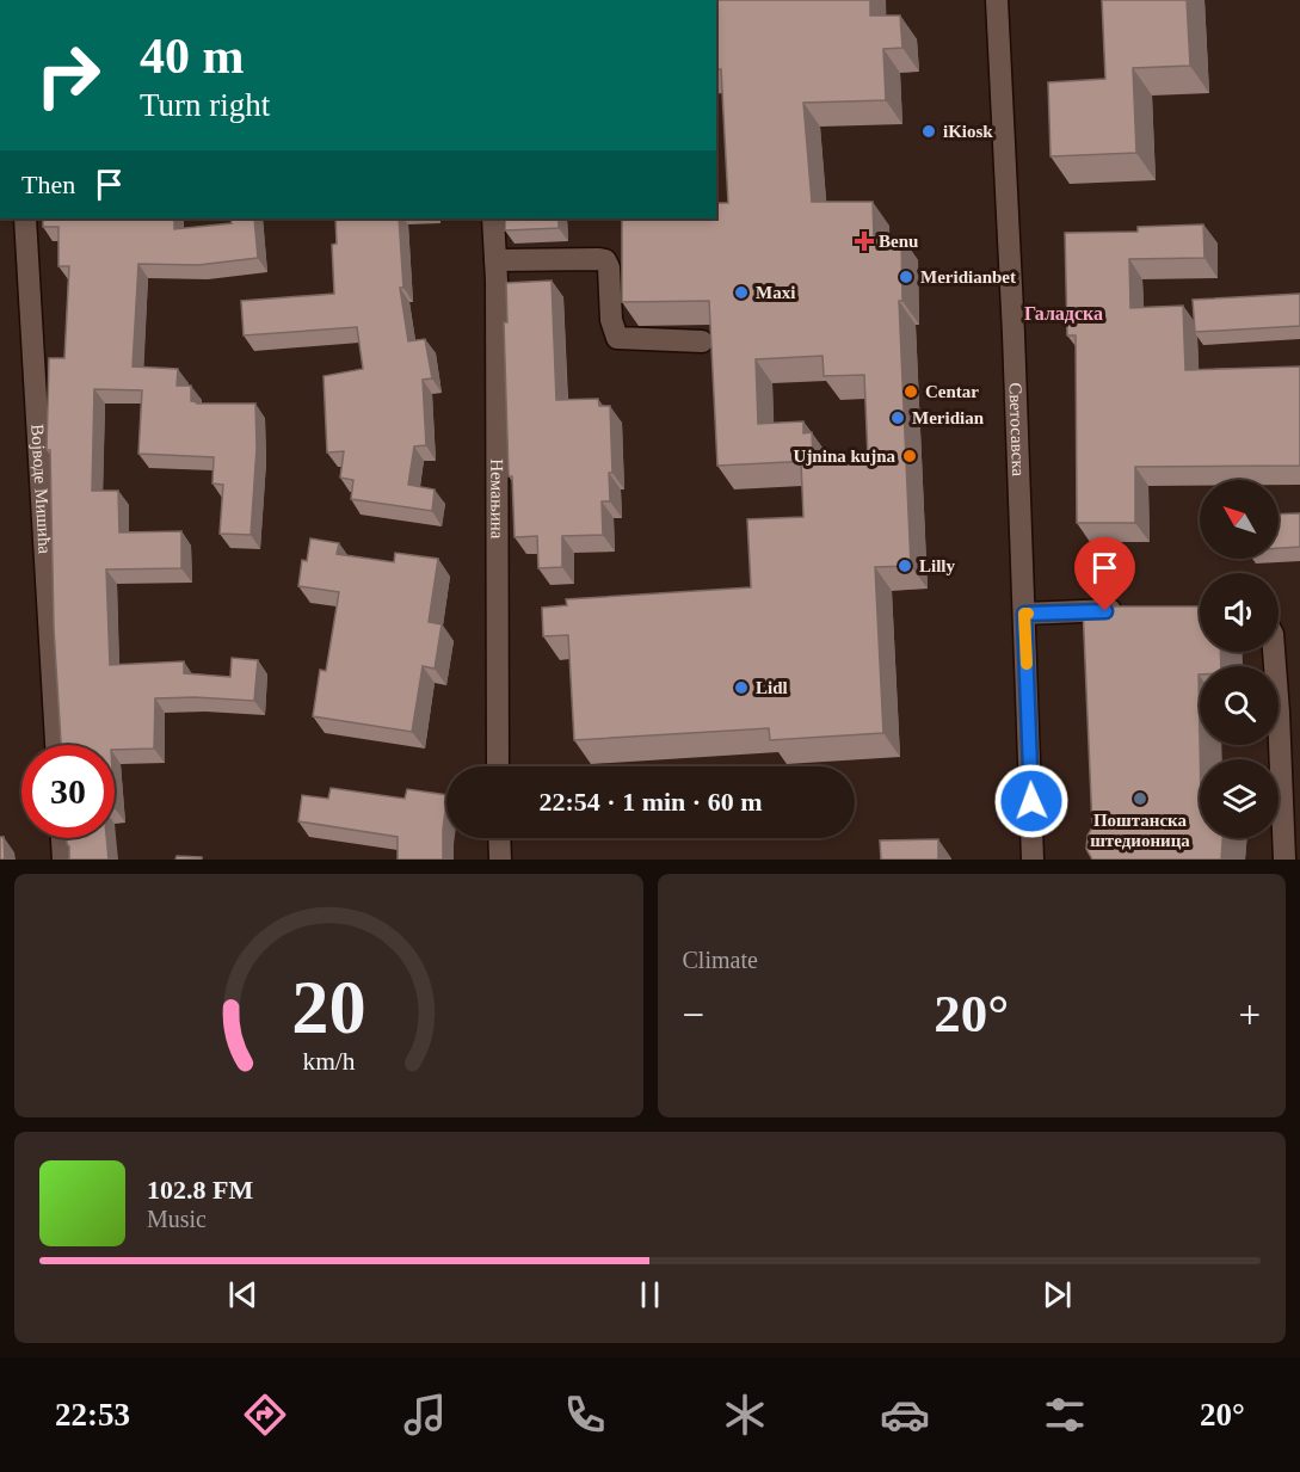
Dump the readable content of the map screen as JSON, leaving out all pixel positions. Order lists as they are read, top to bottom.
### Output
{
  "streets": {
    "street": ["Светосавска", "Војводе Мишића", "Немањина"]
  },
  "districts": ["Галадска"],
  "places": {
    "other": [
      "iKiosk",
      "Meridianbet",
      "Maxi",
      "Centar",
      "Meridian",
      "Ujnina kujna",
      "Lilly",
      "Lidl",
      "Поштанска штедионица"
    ],
    "health": ["Benu"]
  },
  "north": "top left",
  "page": {
    "turn": ["40 m", "Turn right"],
    "then": "Then",
    "limit": "30",
    "trip": "22:54 · 1 min · 60 m",
    "tile": "Climate",
    "heat": ["−", "20°", "+"],
    "song": ["102.8 FM", "Music"],
    "tabs": ["22:53", "20°"],
    "gauge": ["20", "km/h"]
  }
}
